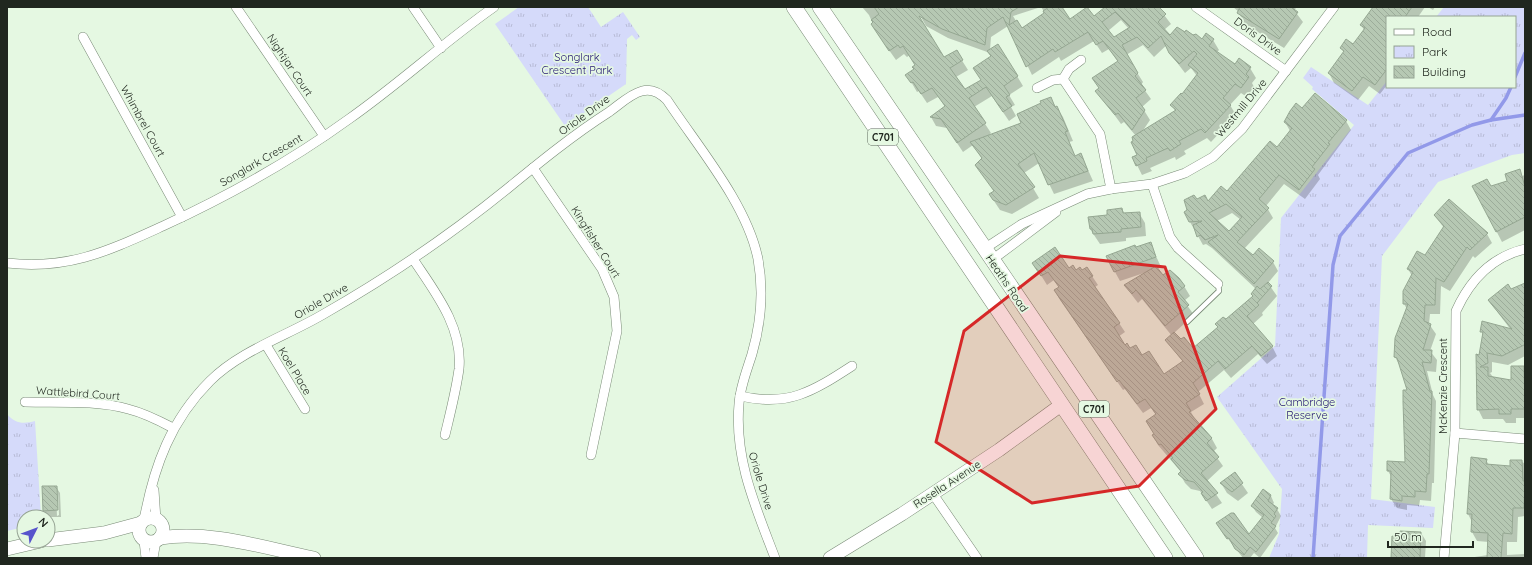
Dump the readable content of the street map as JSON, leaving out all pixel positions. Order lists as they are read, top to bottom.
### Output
{
  "streets": {
    "main road": ["C701", "Heaths Road"],
    "street": [
      "Doris Drive",
      "Nightjar Court",
      "Westmill Drive",
      "Oriole Drive",
      "Whimbrel Court",
      "Songlark Crescent",
      "Kingfisher Court",
      "Koel Place",
      "McKenzie Crescent",
      "Wattlebird Court",
      "Rosella Avenue"
    ]
  },
  "crossings": [
    ["Doris Drive", "Westmill Drive"],
    ["Nightjar Court", "Songlark Crescent"],
    ["Westmill Drive", "Heaths Road"],
    ["Oriole Drive", "Kingfisher Court"],
    ["Oriole Drive", "Koel Place"],
    ["Oriole Drive", "Wattlebird Court"],
    ["Whimbrel Court", "Songlark Crescent"],
    ["Heaths Road", "Rosella Avenue"]
  ],
  "parks": ["Songlark Crescent Park", "Cambridge Reserve"],
  "legend": ["Road", "Park", "Building"],
  "scale_bar": "50 m",
  "north": "top right"
}
